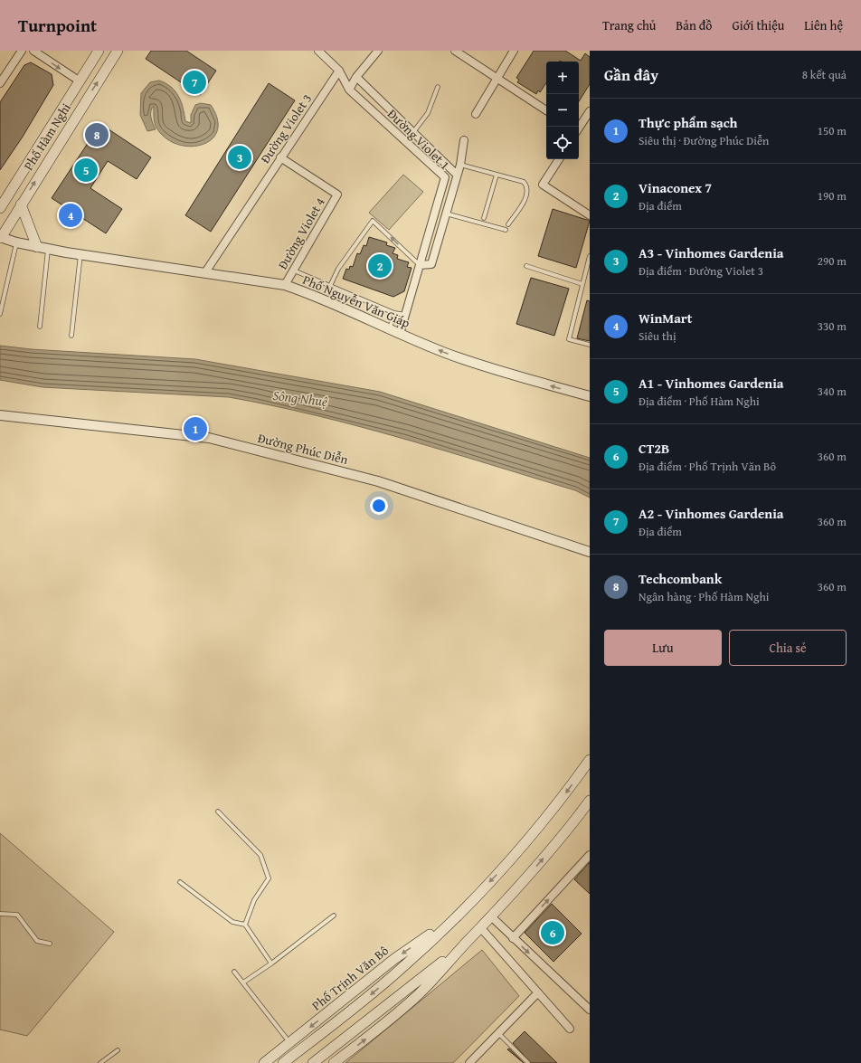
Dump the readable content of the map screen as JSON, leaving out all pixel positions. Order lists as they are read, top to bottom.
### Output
{
  "streets": {
    "main road": ["Phố Hàm Nghi", "Phố Trịnh Văn Bô"],
    "street": [
      "Đường Violet 3",
      "Đường Violet 1",
      "Đường Violet 4",
      "Phố Nguyễn Văn Giáp",
      "Đường Phúc Diễn"
    ]
  },
  "crossings": [
    ["Đường Violet 3", "Đường Violet 1"],
    ["Đường Violet 3", "Đường Violet 4"],
    ["Đường Violet 3", "Phố Nguyễn Văn Giáp"],
    ["Phố Hàm Nghi", "Phố Nguyễn Văn Giáp"],
    ["Đường Violet 4", "Phố Nguyễn Văn Giáp"]
  ],
  "water": ["Sông Nhuệ"],
  "page": {
    "header": "Turnpoint",
    "nav": [
      "Trang chủ",
      "Bản đồ",
      "Giới thiệu",
      "Liên hệ"
    ],
    "heading": ["Gần đây", "8 kết quả"],
    "map_buttons": ["+", "−"],
    "pins": [
      "7",
      "8",
      "3",
      "5",
      "4",
      "2",
      "1",
      "6"
    ],
    "list": [
      {
        "mark": "1",
        "name": "Thực phẩm sạch",
        "note": "Siêu thị · Đường Phúc Diễn",
        "value": "150 m"
      },
      {
        "mark": "2",
        "name": "Vinaconex 7",
        "note": "Địa điểm",
        "value": "190 m"
      },
      {
        "mark": "3",
        "name": "A3 - Vinhomes Gardenia",
        "note": "Địa điểm · Đường Violet 3",
        "value": "290 m"
      },
      {
        "mark": "4",
        "name": "WinMart",
        "note": "Siêu thị",
        "value": "330 m"
      },
      {
        "mark": "5",
        "name": "A1 - Vinhomes Gardenia",
        "note": "Địa điểm · Phố Hàm Nghi",
        "value": "340 m"
      },
      {
        "mark": "6",
        "name": "CT2B",
        "note": "Địa điểm · Phố Trịnh Văn Bô",
        "value": "360 m"
      },
      {
        "mark": "7",
        "name": "A2 - Vinhomes Gardenia",
        "note": "Địa điểm",
        "value": "360 m"
      },
      {
        "mark": "8",
        "name": "Techcombank",
        "note": "Ngân hàng · Phố Hàm Nghi",
        "value": "360 m"
      }
    ],
    "buttons": ["Lưu", "Chia sẻ"]
  }
}
